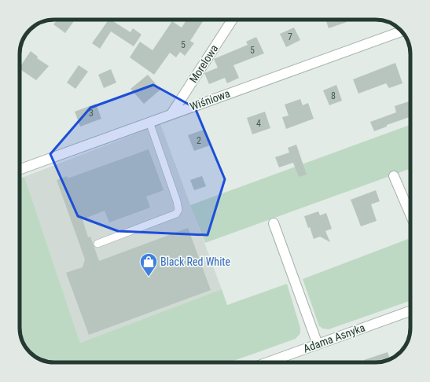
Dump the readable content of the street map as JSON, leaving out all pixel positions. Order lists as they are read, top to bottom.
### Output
{
  "streets": {
    "street": ["Morelowa", "Wiśniowa", "Adama Asnyka"]
  },
  "crossings": [
    ["Morelowa", "Wiśniowa"]
  ],
  "places": {
    "shop": ["Black Red White"]
  },
  "house_numbers": [
    "7",
    "5",
    "5",
    "8",
    "3",
    "4",
    "2"
  ]
}
